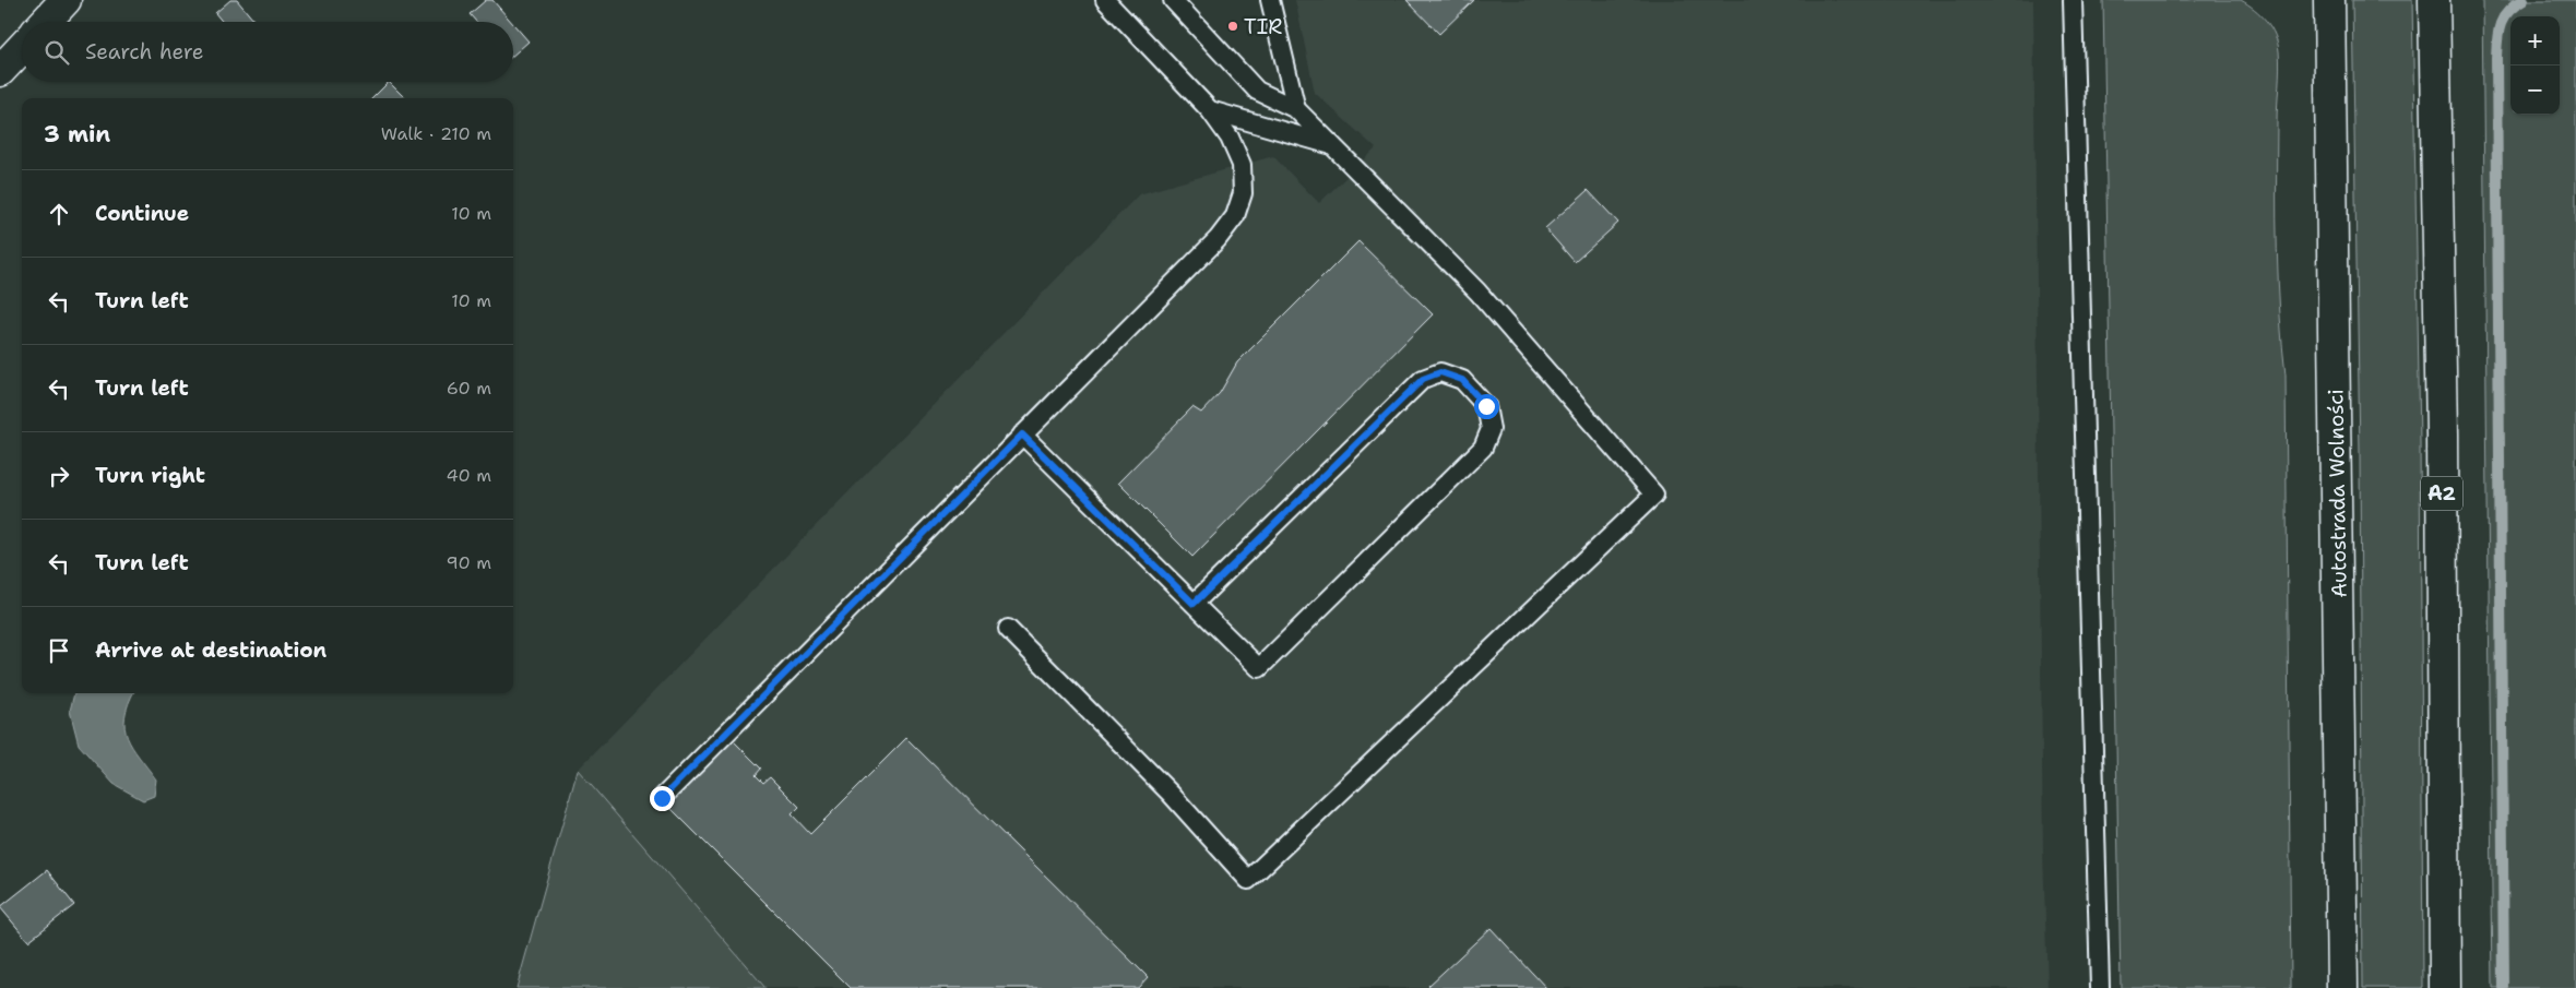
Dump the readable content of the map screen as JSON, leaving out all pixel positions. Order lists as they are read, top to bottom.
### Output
{
  "streets": {
    "main road": ["Autostrada Wolności", "A2"]
  },
  "places": ["TIR"],
  "page": {
    "map_buttons": ["+", "−"],
    "search": "Search here",
    "heading": ["3 min", "Walk · 210 m"],
    "list": [
      ["Continue", "10 m"],
      ["Turn left", "10 m"],
      ["Turn left", "60 m"],
      ["Turn right", "40 m"],
      ["Turn left", "90 m"],
      "Arrive at destination"
    ]
  }
}
